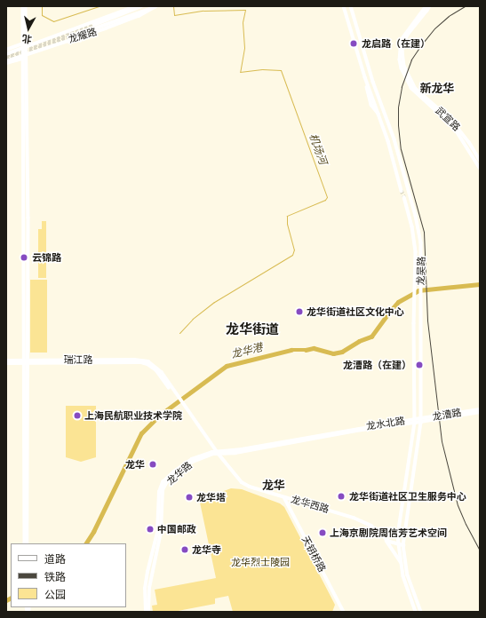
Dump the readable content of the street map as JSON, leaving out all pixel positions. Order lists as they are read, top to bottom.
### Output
{
  "streets": {
    "main road": [
      "龙耀路",
      "武宣路",
      "龙吴路",
      "瑞江路",
      "龙漕路",
      "龙水北路",
      "龙华路",
      "龙华西路",
      "天钥桥路"
    ]
  },
  "crossings": [
    ["龙吴路", "龙漕路"],
    ["龙吴路", "龙水北路"],
    ["龙吴路", "龙华西路"],
    ["瑞江路", "龙华西路"],
    ["龙漕路", "龙水北路"],
    ["龙水北路", "龙华路"],
    ["龙华路", "龙华西路"],
    ["龙华西路", "天钥桥路"]
  ],
  "districts": ["新龙华", "龙华街道", "龙华"],
  "water": ["机场河", "龙华港"],
  "parks": ["龙华烈士陵园"],
  "places": [
    "龙启路（在建）",
    "云锦路",
    "龙华街道社区文化中心",
    "龙漕路（在建）",
    "上海民航职业技术学院",
    "龙华",
    "龙华街道社区卫生服务中心",
    "龙华塔",
    "中国邮政",
    "上海京剧院周信芳艺术空间",
    "龙华寺"
  ],
  "legend": ["道路", "铁路", "公园"],
  "north": "bottom"
}
